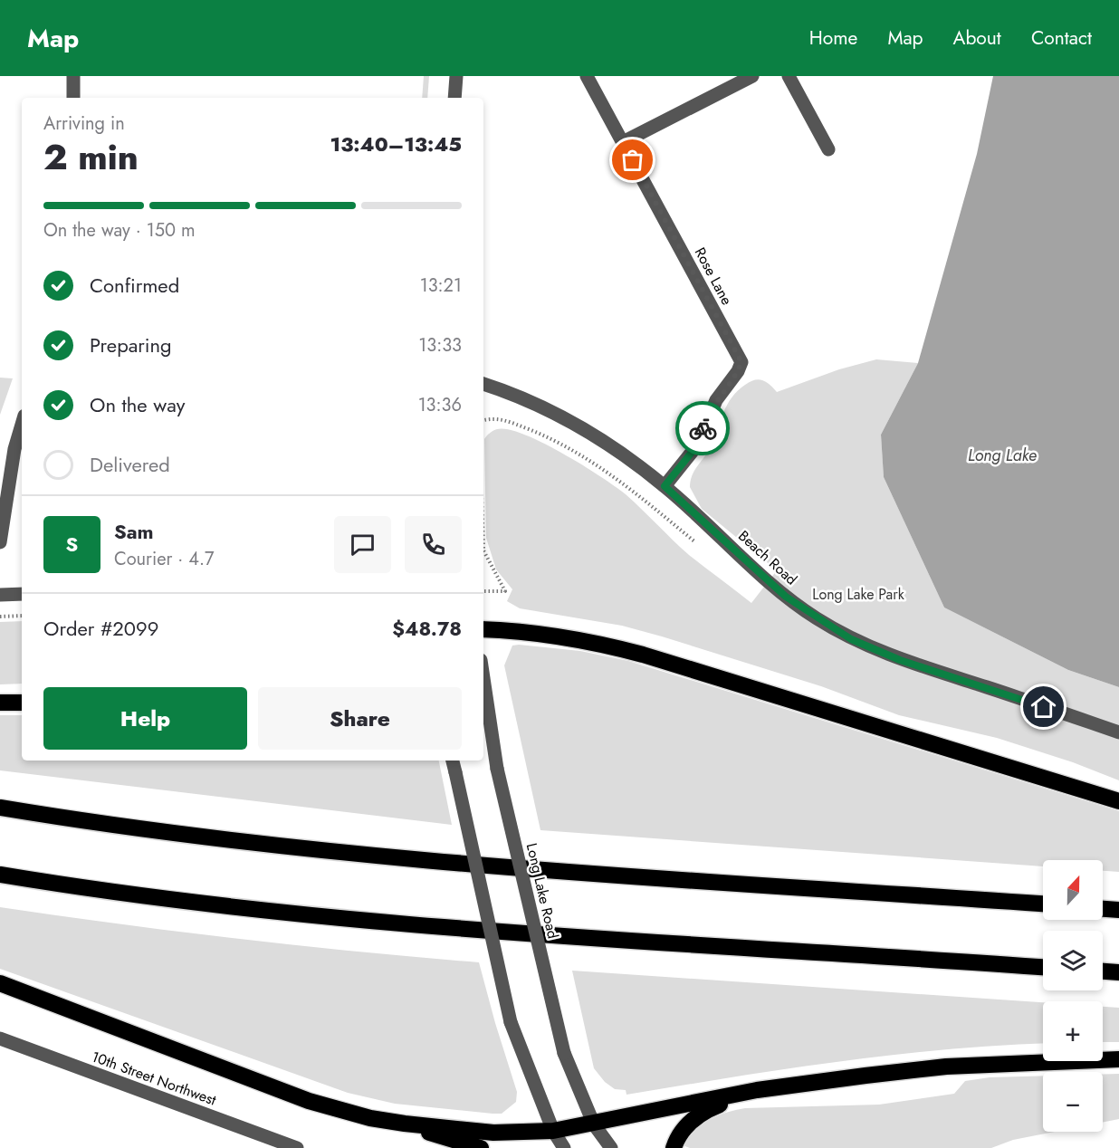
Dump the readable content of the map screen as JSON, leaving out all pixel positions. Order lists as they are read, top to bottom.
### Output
{
  "streets": {
    "street": [
      "Rose Lane",
      "Beach Road",
      "Long Lake Road",
      "10th Street Northwest"
    ]
  },
  "crossings": [
    ["Rose Lane", "Beach Road"]
  ],
  "water": ["Long Lake"],
  "parks": ["Long Lake Park"],
  "north": "top",
  "page": {
    "header": "Map",
    "nav": [
      "Home",
      "Map",
      "About",
      "Contact"
    ],
    "heading": ["2 min", "Arriving in", "13:40–13:45"],
    "panel": [
      "Sam",
      "Courier · 4.7",
      "Order #2099",
      "$48.78"
    ],
    "bar": "On the way · 150 m",
    "list": [
      ["Confirmed", "13:21"],
      ["Preparing", "13:33"],
      ["On the way", "13:36"],
      "Delivered"
    ],
    "round": "S",
    "buttons": ["Help", "Share"],
    "map_buttons": ["+", "−"]
  }
}
